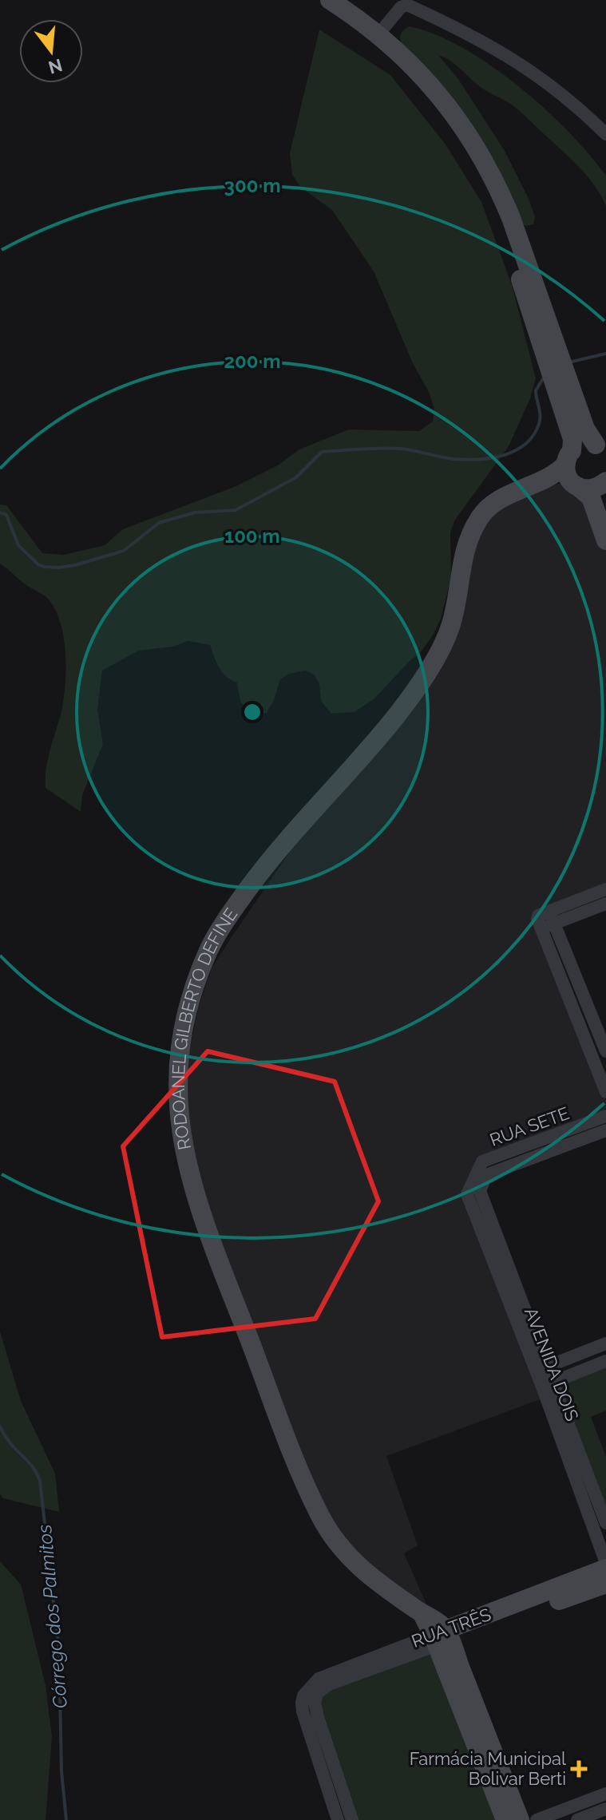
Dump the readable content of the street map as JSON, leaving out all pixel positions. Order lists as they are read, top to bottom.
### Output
{
  "streets": {
    "main road": ["RODOANEL GILBERTO DEFINE", "RUA TRÊS"],
    "street": ["RUA SETE", "AVENIDA DOIS"]
  },
  "crossings": [
    ["RODOANEL GILBERTO DEFINE", "RUA TRÊS"],
    ["RUA SETE", "AVENIDA DOIS"]
  ],
  "water": ["Córrego dos Palmitos"],
  "places": {
    "health": ["Farmácia Municipal Bolivar Berti"]
  },
  "north": "bottom",
  "rings": ["300 m", "200 m", "100 m"]
}
